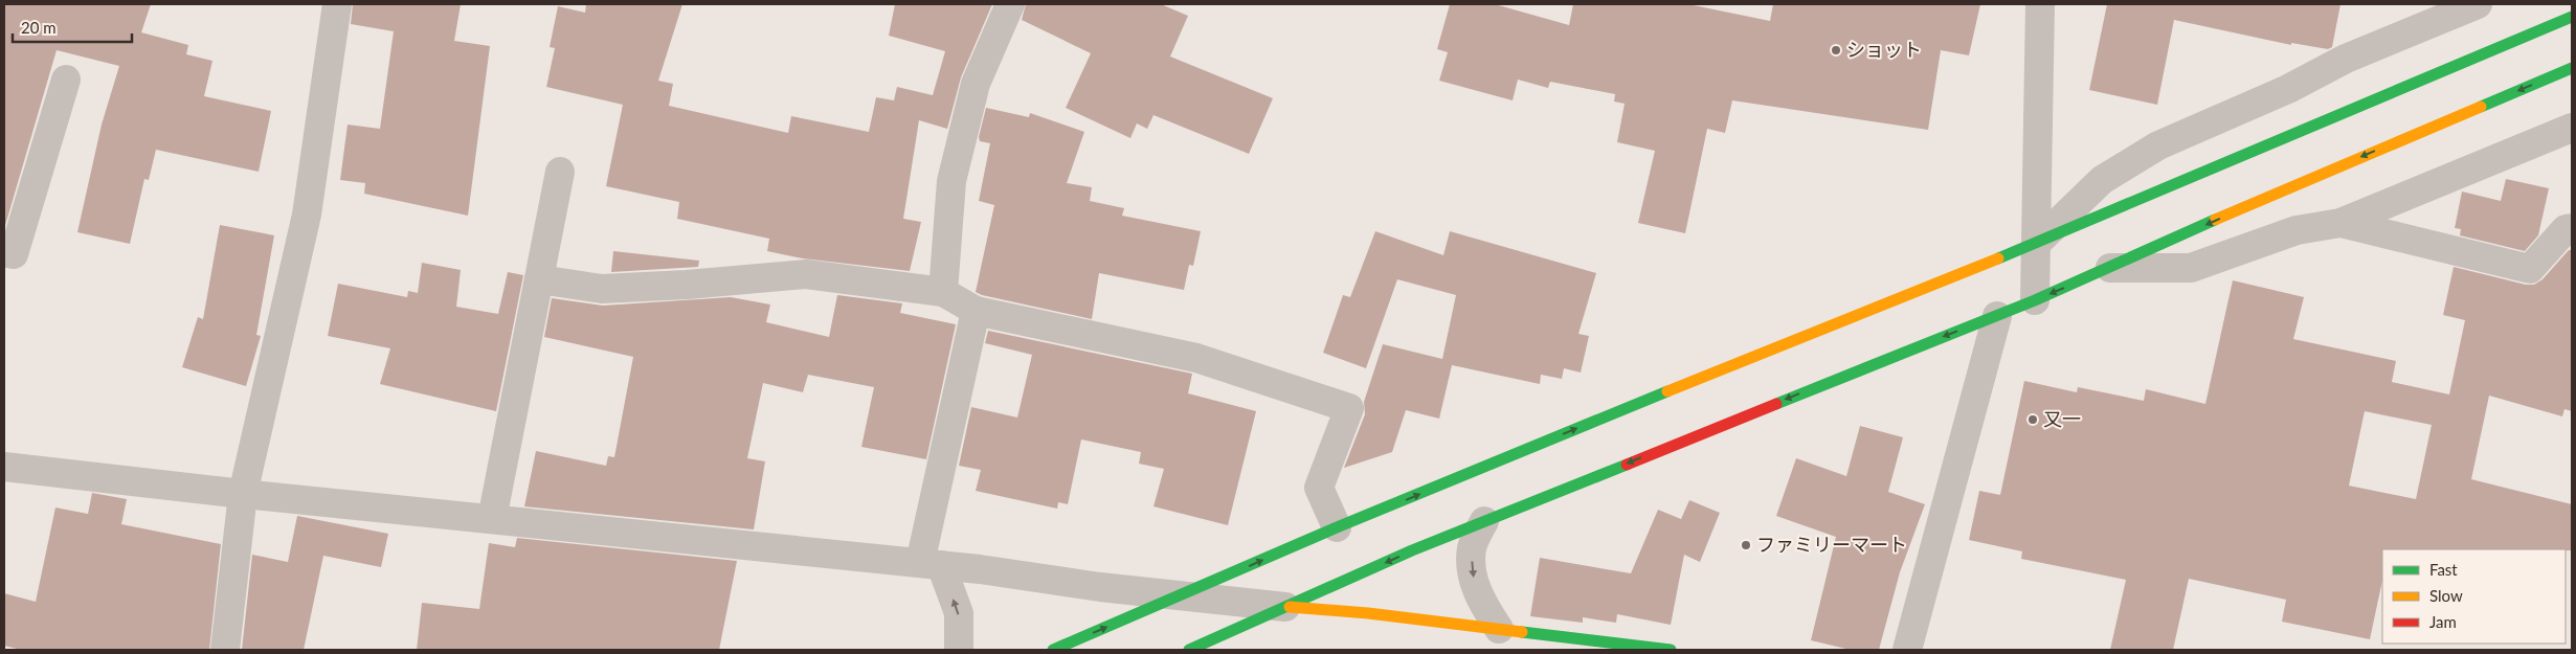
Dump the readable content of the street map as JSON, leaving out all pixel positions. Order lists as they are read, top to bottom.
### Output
{
  "places": ["ショット", "又一", "ファミリーマート"],
  "legend": ["Fast", "Slow", "Jam"],
  "scale_bar": "20 m"
}
